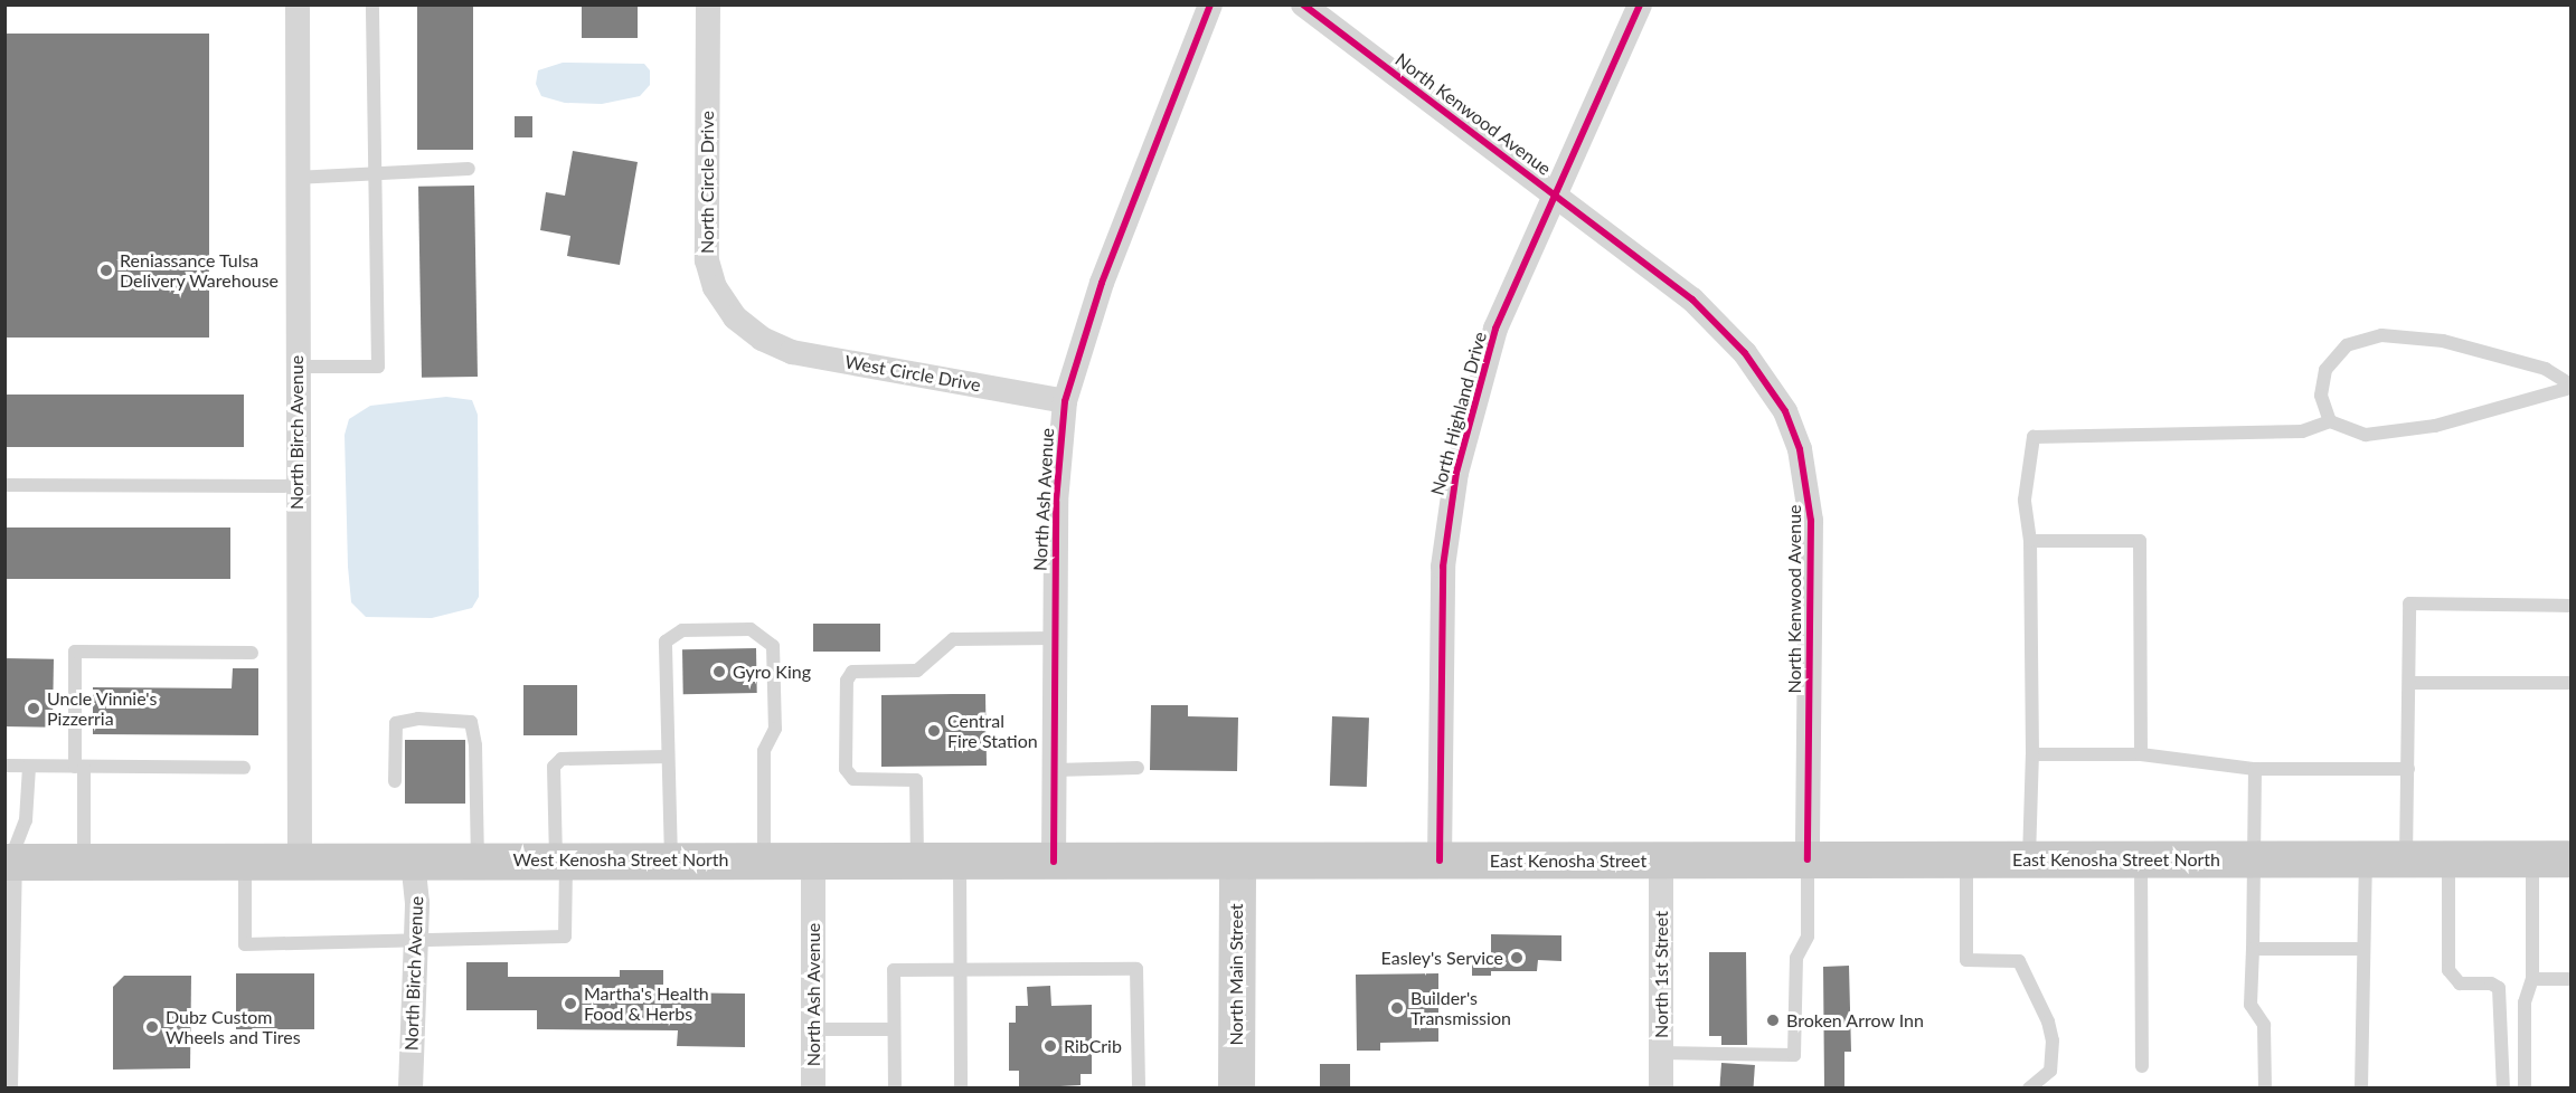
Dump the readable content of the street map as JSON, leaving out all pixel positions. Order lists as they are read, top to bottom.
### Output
{
  "streets": {
    "main road": [
      "West Kenosha Street North",
      "East Kenosha Street North",
      "East Kenosha Street",
      "North Main Street"
    ],
    "street": [
      "North Kenwood Avenue",
      "North Circle Drive",
      "West Circle Drive",
      "North Highland Drive",
      "North Birch Avenue",
      "North Ash Avenue",
      "North 1st Street"
    ]
  },
  "crossings": [
    ["North Kenwood Avenue", "North Highland Drive"],
    ["North Kenwood Avenue", "East Kenosha Street North"],
    ["North Circle Drive", "West Circle Drive"],
    ["West Circle Drive", "North Ash Avenue"],
    ["North Highland Drive", "East Kenosha Street"],
    ["North Birch Avenue", "West Kenosha Street North"],
    ["North Ash Avenue", "West Kenosha Street North"],
    ["West Kenosha Street North", "North Main Street"],
    ["East Kenosha Street North", "East Kenosha Street"],
    ["East Kenosha Street North", "North 1st Street"],
    ["East Kenosha Street", "North 1st Street"]
  ],
  "places": [
    "Reniassance Tulsa Delivery Warehouse",
    "Gyro King",
    "Uncle Vinnie's Pizzerria",
    "Central Fire Station",
    "Easley's Service",
    "Martha's Health Food & Herbs",
    "Builder's Transmission",
    "Broken Arrow Inn",
    "Dubz Custom Wheels and Tires",
    "RibCrib"
  ]
}
